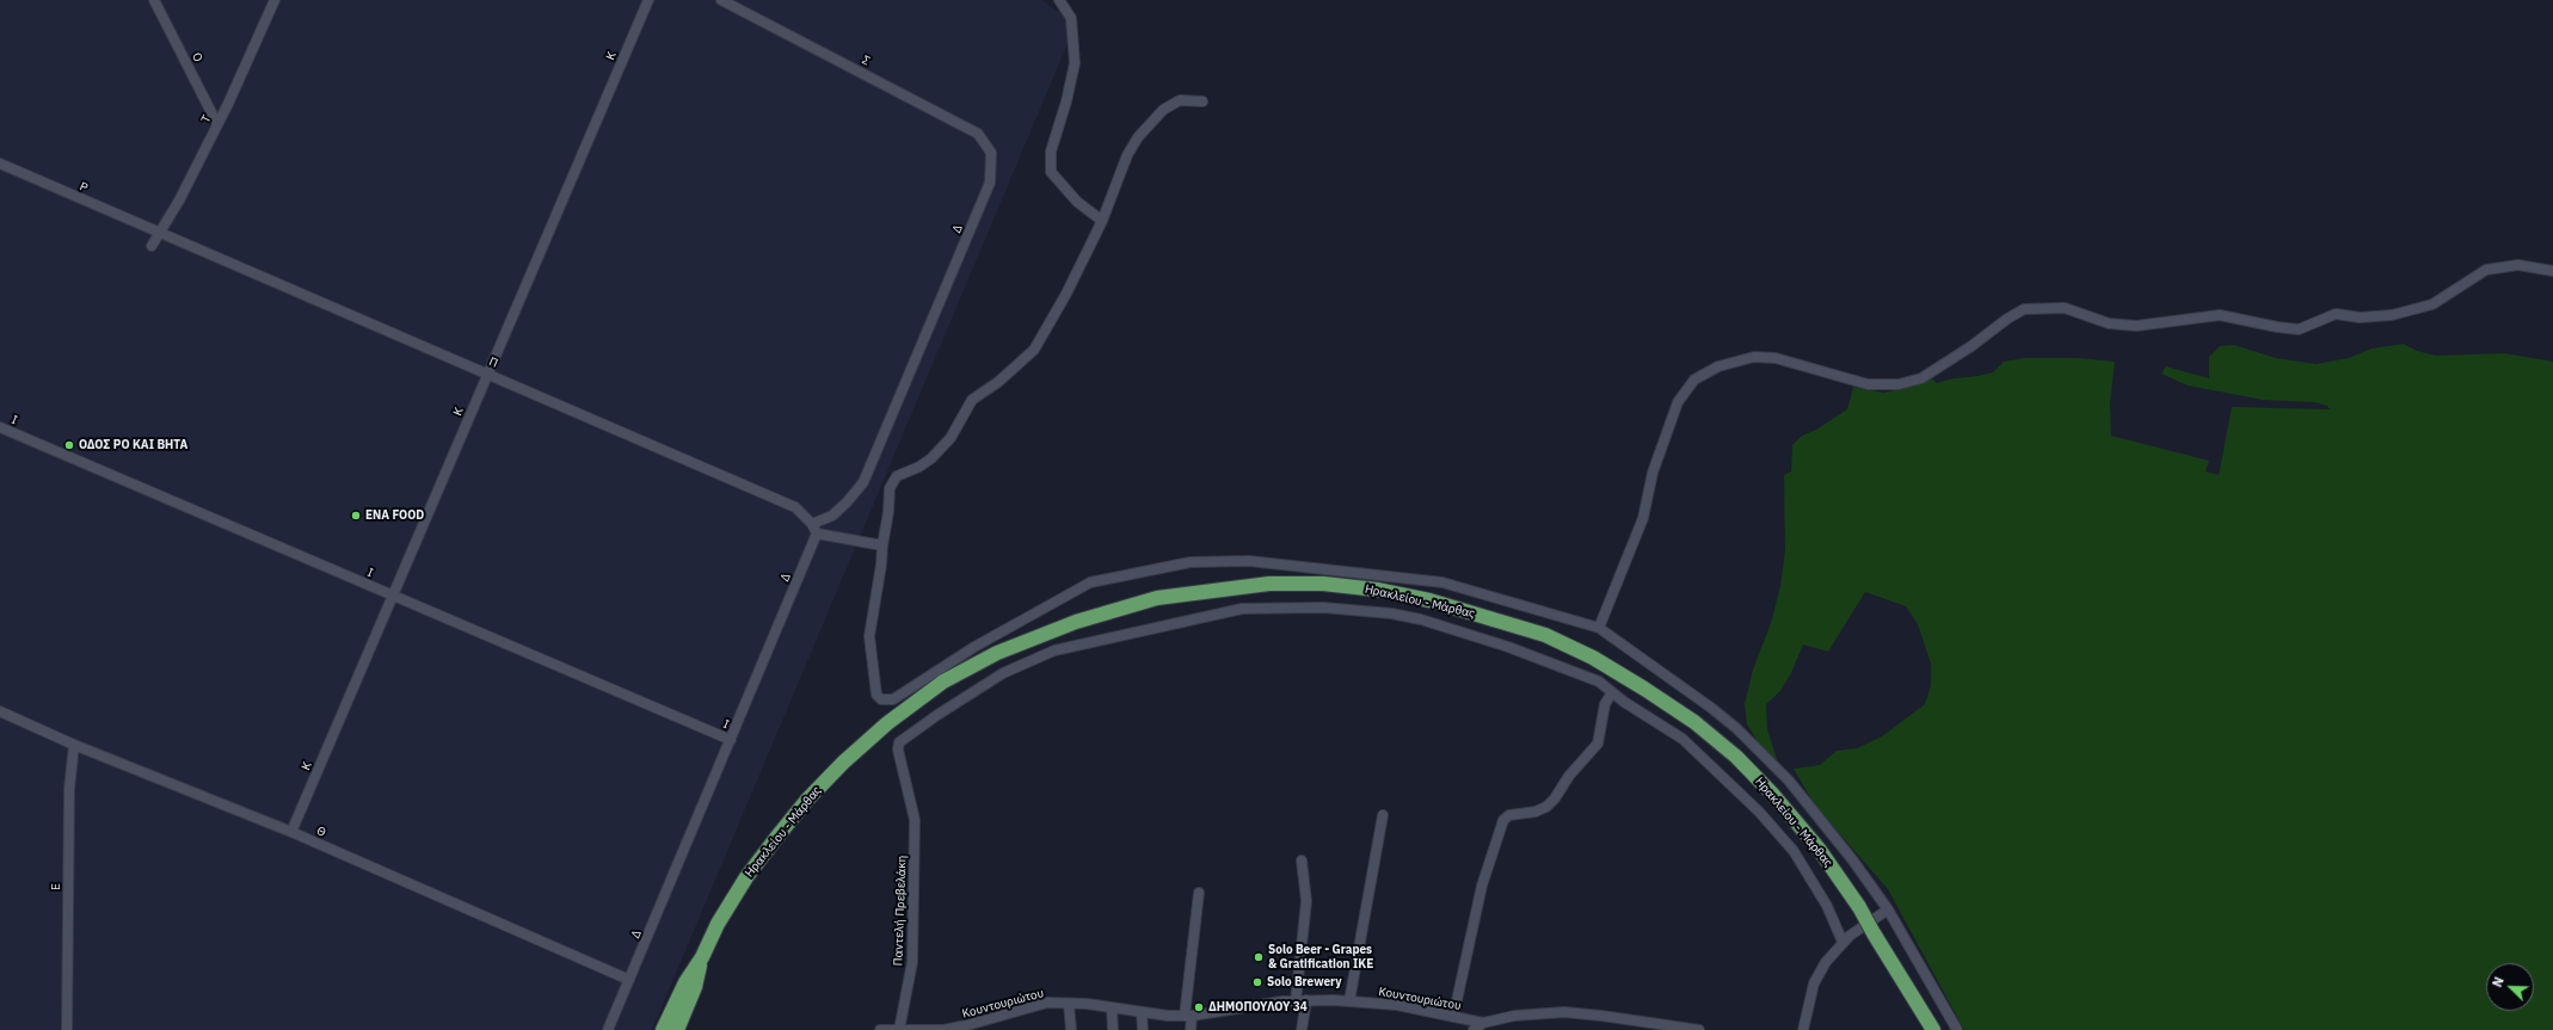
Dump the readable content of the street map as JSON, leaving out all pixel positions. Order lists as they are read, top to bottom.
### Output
{
  "streets": {
    "main road": ["Ηρακλείου - Μάρθας"],
    "street": [
      "Κ",
      "Ο",
      "Σ",
      "Τ",
      "Ρ",
      "Δ",
      "Π",
      "Ι",
      "Θ",
      "Ε",
      "Παντελή Πρεβελάκη",
      "Κουντουριώτου"
    ]
  },
  "crossings": [
    ["Κ", "Π"],
    ["Κ", "Ι"],
    ["Κ", "Θ"],
    ["Ο", "Τ"],
    ["Σ", "Δ"],
    ["Τ", "Ρ"],
    ["Τ", "Π"],
    ["Ρ", "Π"],
    ["Δ", "Π"],
    ["Δ", "Ι"],
    ["Δ", "Θ"],
    ["Θ", "Ε"],
    ["Παντελή Πρεβελάκη", "Κουντουριώτου"]
  ],
  "places": [
    "ΟΔΟΣ ΡΟ ΚΑΙ ΒΗΤΑ",
    "ENA FOOD",
    "Solo Beer - Grapes & Gratification IKE",
    "Solo Brewery",
    "ΔΗΜΟΠΟΥΛΟΥ 34"
  ],
  "north": "top left"
}
